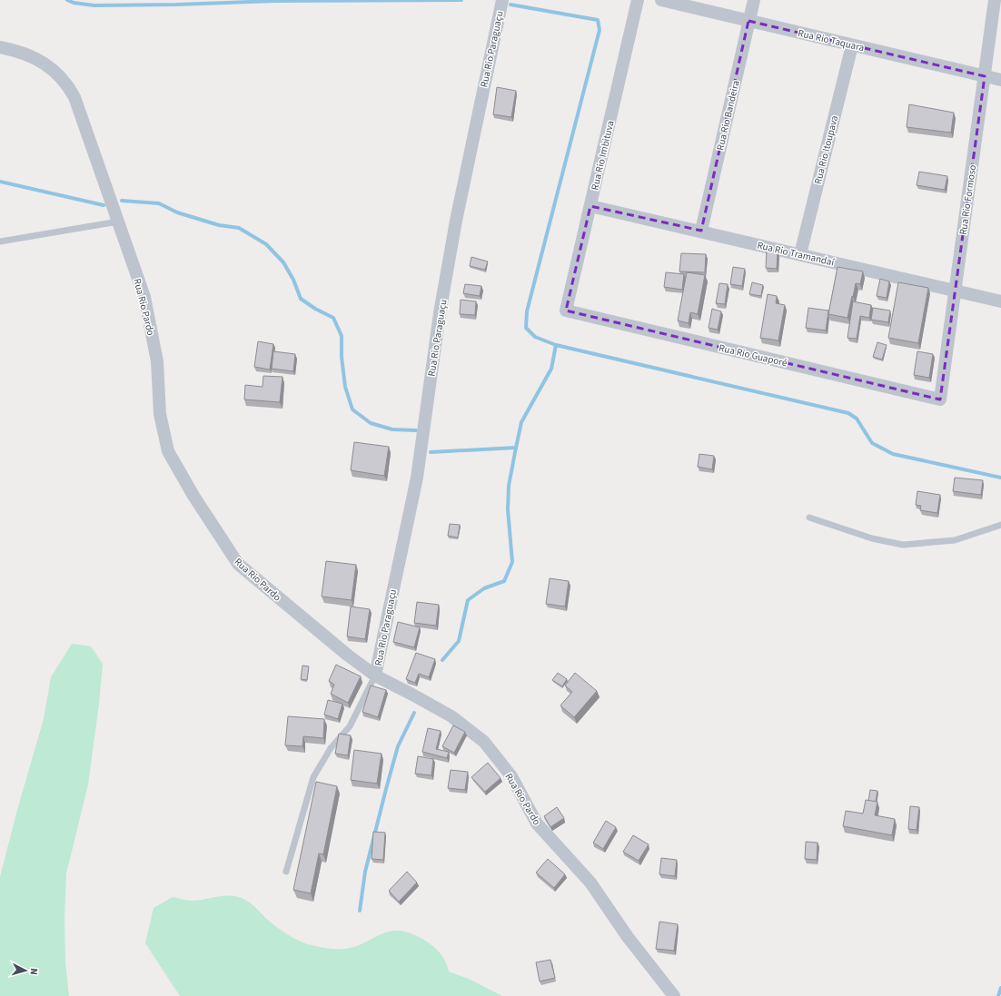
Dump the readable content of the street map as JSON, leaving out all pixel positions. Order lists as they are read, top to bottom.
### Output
{
  "streets": {
    "street": [
      "Rua Rio Taquara",
      "Rua Rio Paraguaçu",
      "Rua Rio Bandeira",
      "Rua Rio Itoupava",
      "Rua Rio Imbituva",
      "Rua Rio Formoso",
      "Rua Rio Tramandaí",
      "Rua Rio Pardo",
      "Rua Rio Guaporé"
    ]
  },
  "crossings": [
    ["Rua Rio Taquara", "Rua Rio Bandeira"],
    ["Rua Rio Taquara", "Rua Rio Itoupava"],
    ["Rua Rio Taquara", "Rua Rio Formoso"],
    ["Rua Rio Paraguaçu", "Rua Rio Pardo"],
    ["Rua Rio Bandeira", "Rua Rio Tramandaí"],
    ["Rua Rio Itoupava", "Rua Rio Tramandaí"],
    ["Rua Rio Imbituva", "Rua Rio Tramandaí"],
    ["Rua Rio Imbituva", "Rua Rio Guaporé"],
    ["Rua Rio Formoso", "Rua Rio Tramandaí"],
    ["Rua Rio Formoso", "Rua Rio Guaporé"]
  ],
  "north": "right"
}
